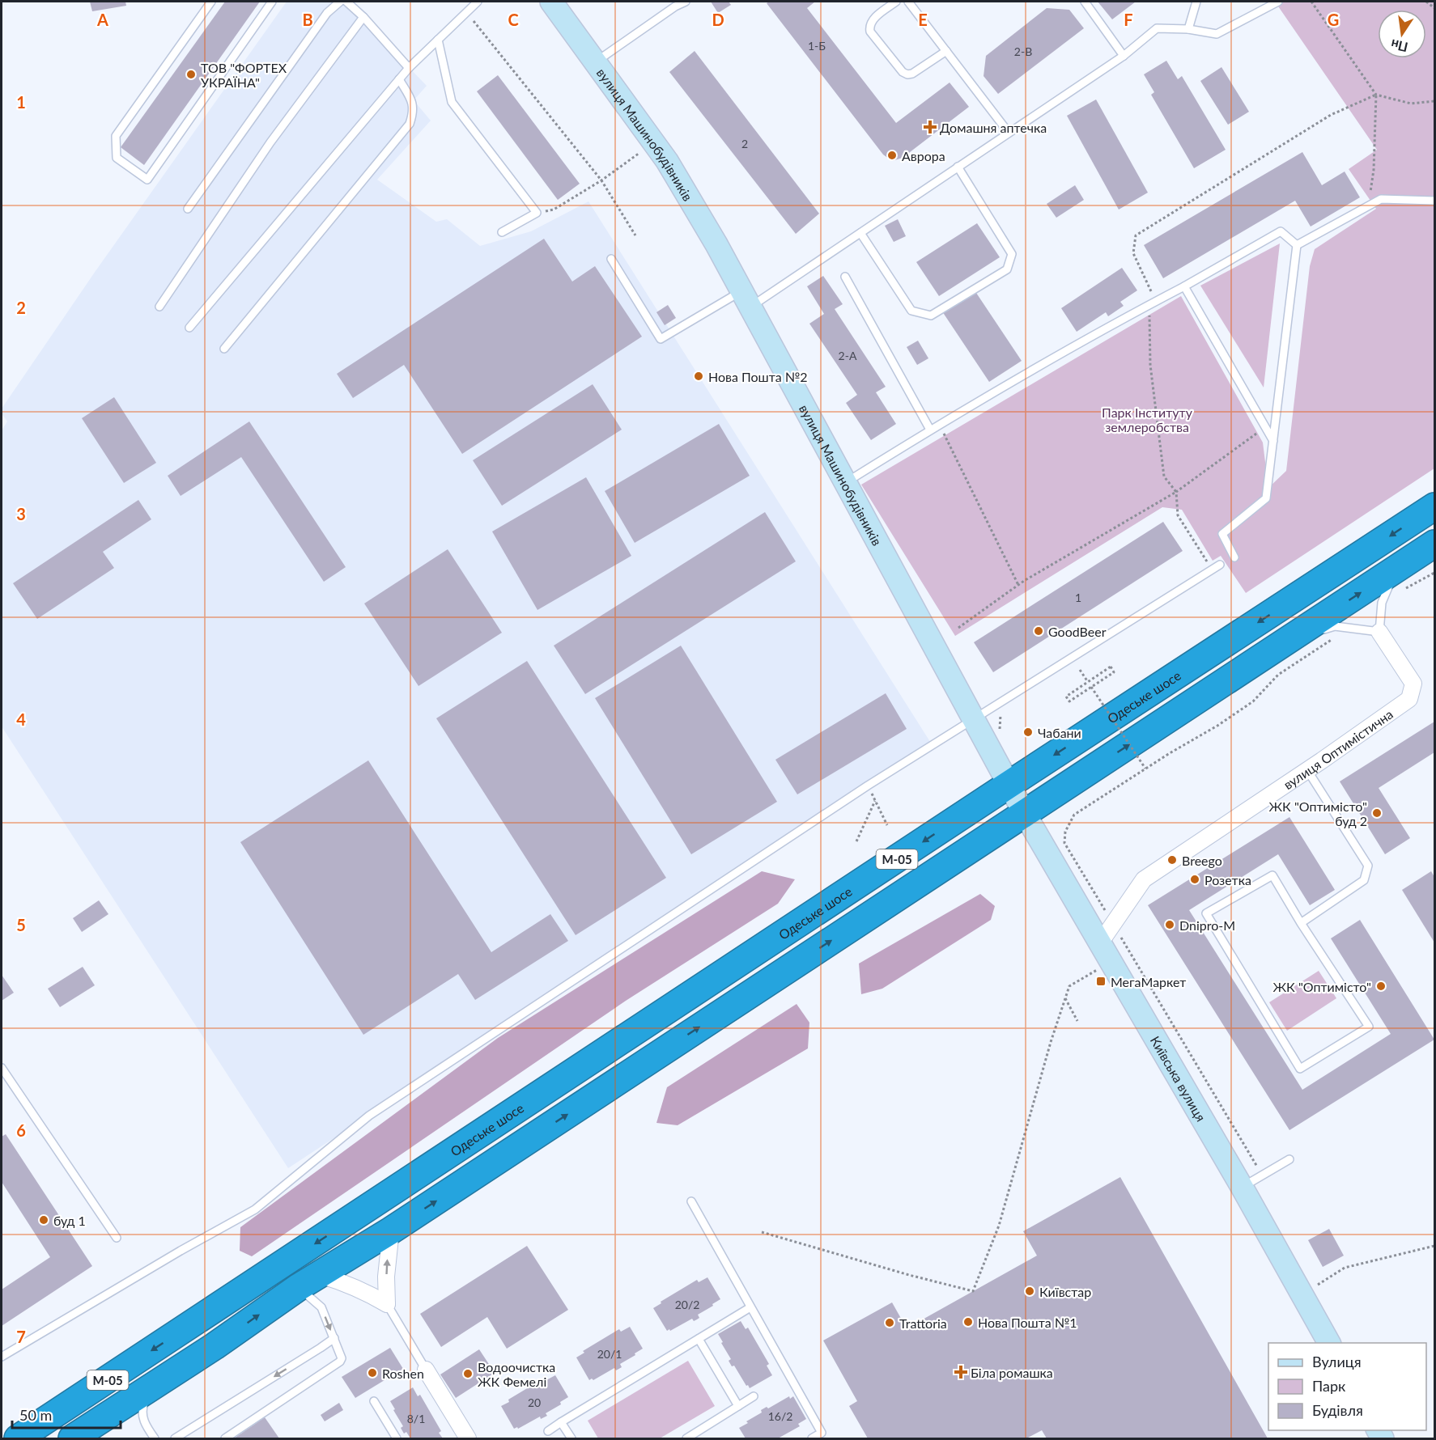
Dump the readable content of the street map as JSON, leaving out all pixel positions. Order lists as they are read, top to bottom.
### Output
{
  "streets": {
    "highway": ["Одеське шосе", "М-05"],
    "street": ["вулиця Машинобудівників", "вулиця Оптимістична", "Київська вулиця"]
  },
  "crossings": [
    ["вулиця Машинобудівників", "Одеське шосе"],
    ["вулиця Машинобудівників", "М-05"],
    ["вулиця Машинобудівників", "Київська вулиця"],
    ["вулиця Оптимістична", "Київська вулиця"],
    ["М-05", "Київська вулиця"]
  ],
  "parks": ["Парк Інституту землеробства"],
  "places": {
    "other": [
      "ТОВ \"ФОРТЕХ УКРАЇНА\"",
      "Аврора",
      "Нова Пошта №2",
      "GoodBeer",
      "Чабани",
      "ЖК \"Оптимісто\" буд 2",
      "Breego",
      "Розетка",
      "Dnipro-M",
      "ЖК \"Оптимісто\"",
      "буд 1",
      "Київстар",
      "Нова Пошта №1",
      "Trattoria",
      "Roshen",
      "Водоочистка ЖК Фемелі"
    ],
    "health": ["Домашня аптечка", "Біла ромашка"],
    "transit": ["МегаМаркет"]
  },
  "house_numbers": [
    "1-Б",
    "2-В",
    "2",
    "2-А",
    "1",
    "20/2",
    "20/1",
    "20",
    "16/2",
    "8/1"
  ],
  "legend": ["Вулиця", "Парк", "Будівля"],
  "scale_bar": "50 m",
  "north": "bottom",
  "grid": {
    "columns": [
      "A",
      "B",
      "C",
      "D",
      "E",
      "F",
      "G"
    ],
    "rows": [
      "1",
      "2",
      "3",
      "4",
      "5",
      "6",
      "7"
    ]
  }
}
